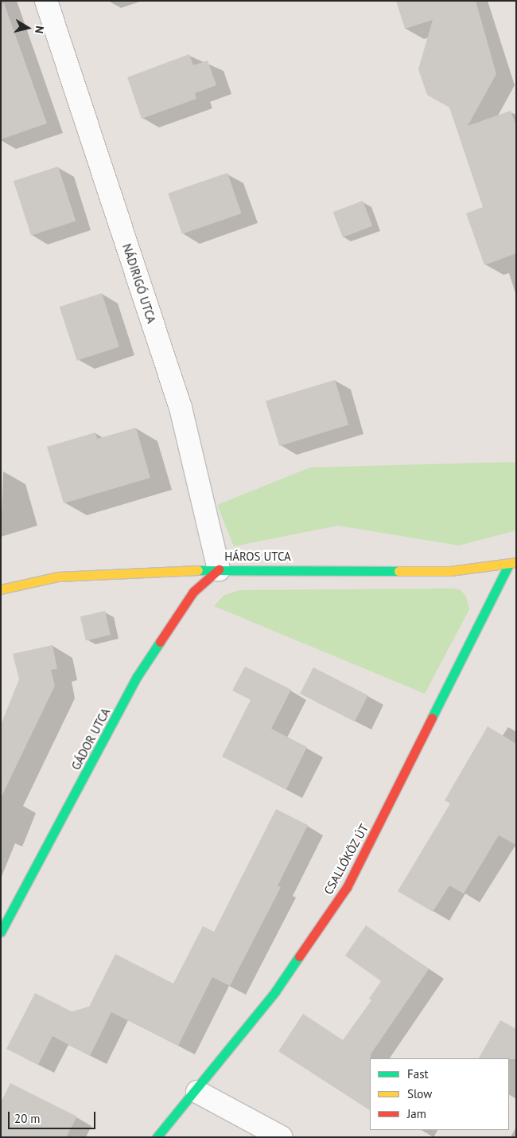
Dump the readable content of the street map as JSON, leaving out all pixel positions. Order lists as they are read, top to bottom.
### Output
{
  "streets": {
    "street": [
      "NÁDIRIGÓ UTCA",
      "HÁROS UTCA",
      "GÁDOR UTCA",
      "CSALLÓKÖZ ÚT"
    ]
  },
  "crossings": [
    ["NÁDIRIGÓ UTCA", "HÁROS UTCA"],
    ["NÁDIRIGÓ UTCA", "GÁDOR UTCA"],
    ["HÁROS UTCA", "GÁDOR UTCA"],
    ["HÁROS UTCA", "CSALLÓKÖZ ÚT"]
  ],
  "legend": ["Fast", "Slow", "Jam"],
  "scale_bar": "20 m",
  "north": "right"
}
